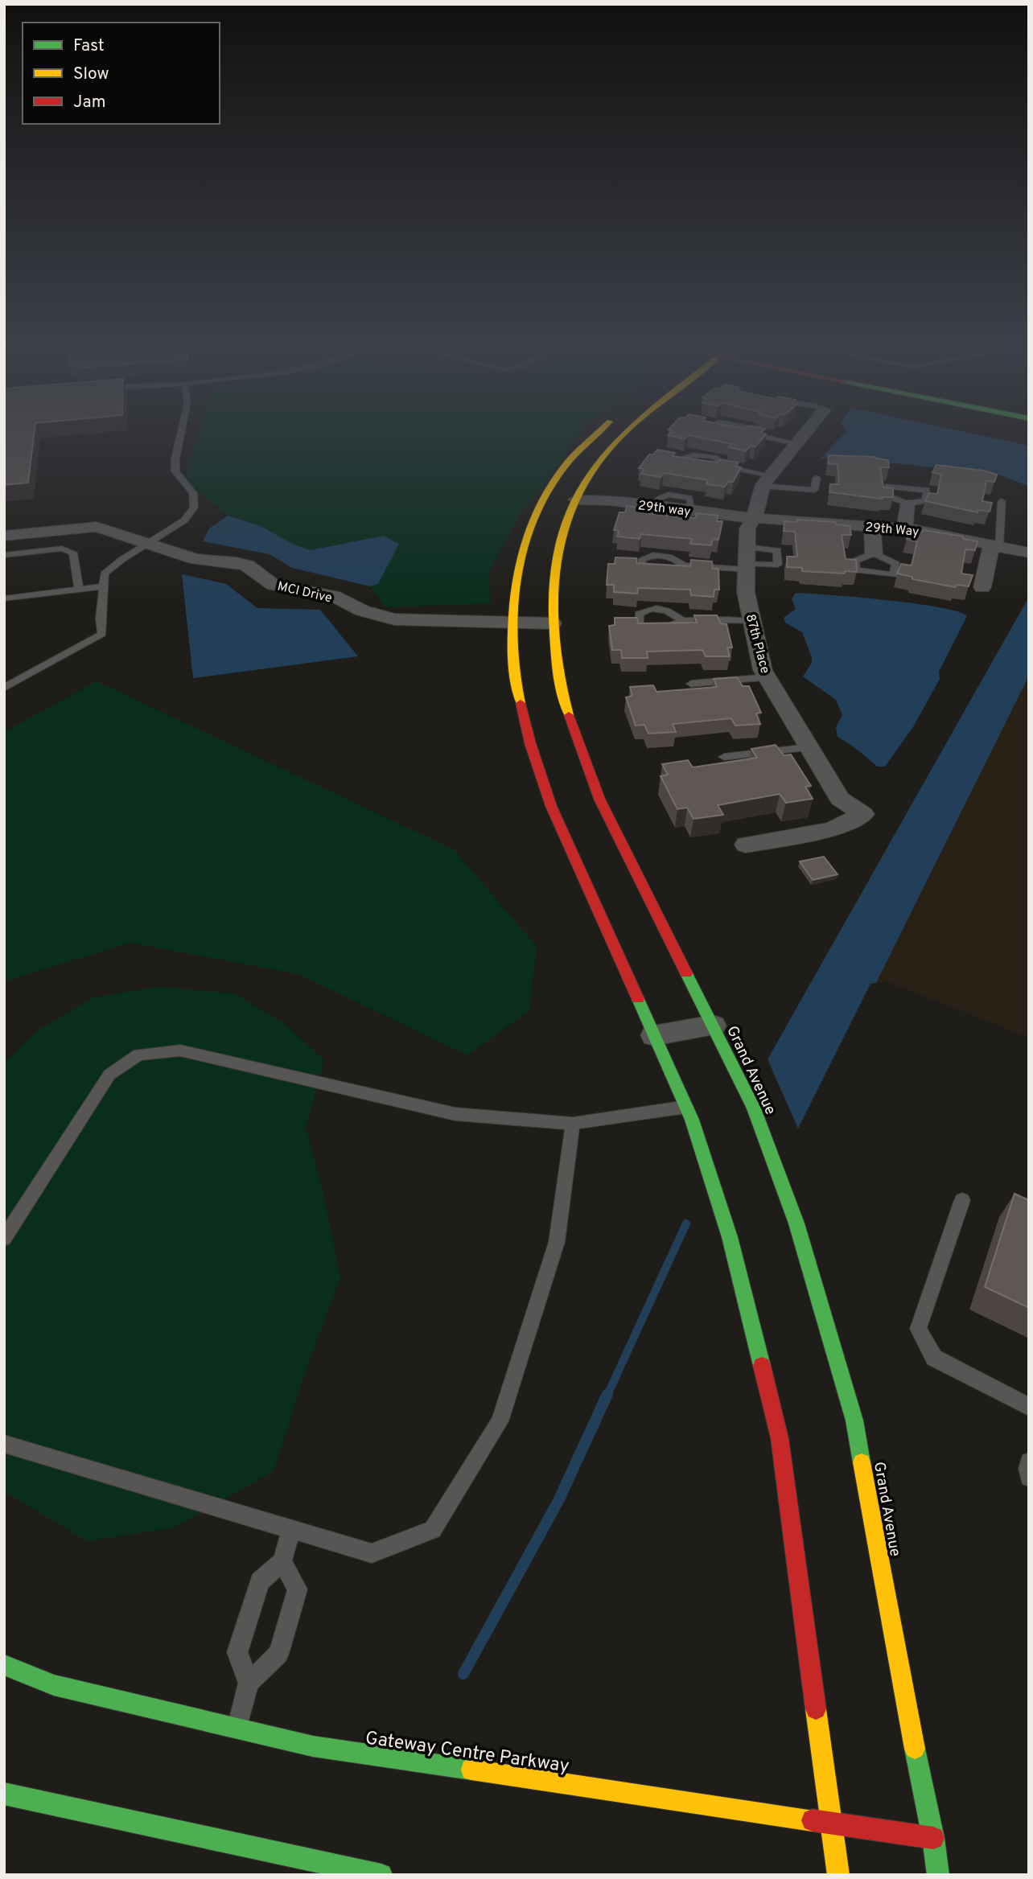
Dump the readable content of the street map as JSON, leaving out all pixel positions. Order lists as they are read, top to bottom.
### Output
{
  "streets": {
    "street": [
      "29th way",
      "29th Way",
      "MCI Drive",
      "87th Place",
      "Grand Avenue",
      "Gateway Centre Parkway"
    ]
  },
  "crossings": [
    ["29th way", "29th Way"],
    ["29th way", "87th Place"],
    ["29th way", "Grand Avenue"],
    ["29th Way", "87th Place"],
    ["MCI Drive", "Grand Avenue"],
    ["Grand Avenue", "Gateway Centre Parkway"]
  ],
  "legend": ["Fast", "Slow", "Jam"]
}
